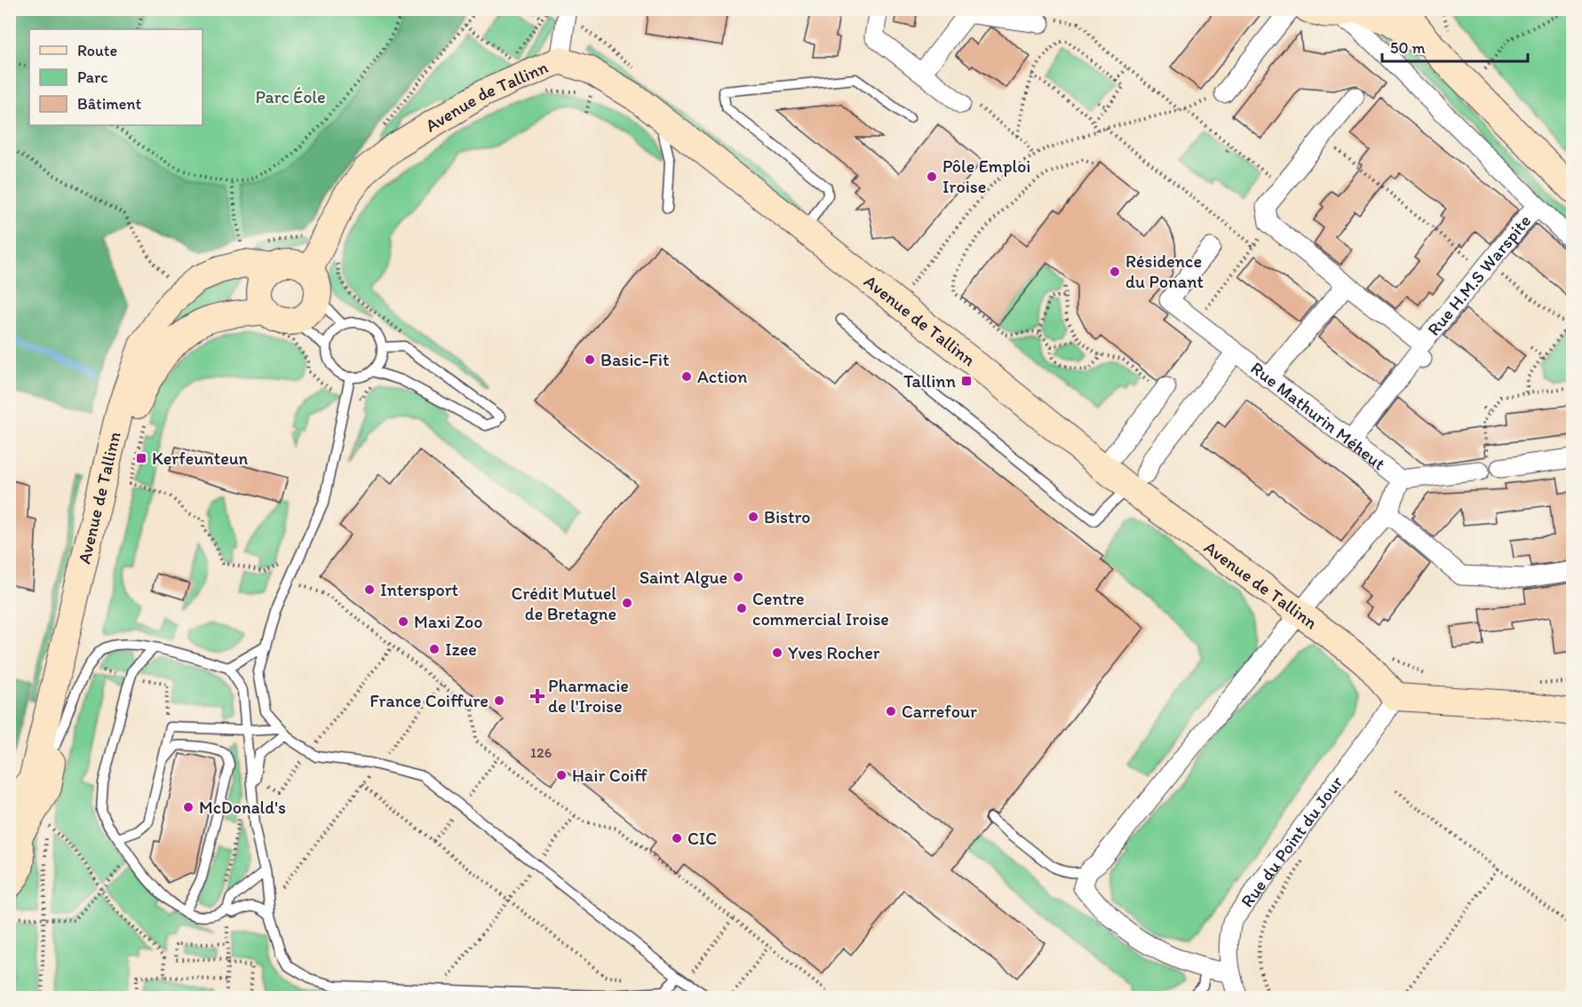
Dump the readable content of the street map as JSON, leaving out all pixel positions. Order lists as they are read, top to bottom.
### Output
{
  "streets": {
    "street": [
      "Avenue de Tallinn",
      "Rue H.M.S Warspite",
      "Rue Mathurin Méheut",
      "Rue du Point du Jour"
    ]
  },
  "crossings": [
    ["Avenue de Tallinn", "Rue Mathurin Méheut"],
    ["Avenue de Tallinn", "Rue du Point du Jour"]
  ],
  "parks": ["Parc Éole"],
  "places": {
    "other": [
      "Pôle Emploi Iroise",
      "Résidence du Ponant",
      "Basic-Fit",
      "Action",
      "Bistro",
      "Saint Algue",
      "Intersport",
      "Crédit Mutuel de Bretagne",
      "Centre commercial Iroise",
      "Maxi Zoo",
      "Izee",
      "Yves Rocher",
      "France Coiffure",
      "Carrefour",
      "Hair Coiff",
      "McDonald's",
      "CIC"
    ],
    "transit": ["Tallinn", "Kerfeunteun"],
    "health": ["Pharmacie de l'Iroise"]
  },
  "house_numbers": ["126"],
  "legend": ["Route", "Parc", "Bâtiment"],
  "scale_bar": "50 m"
}
